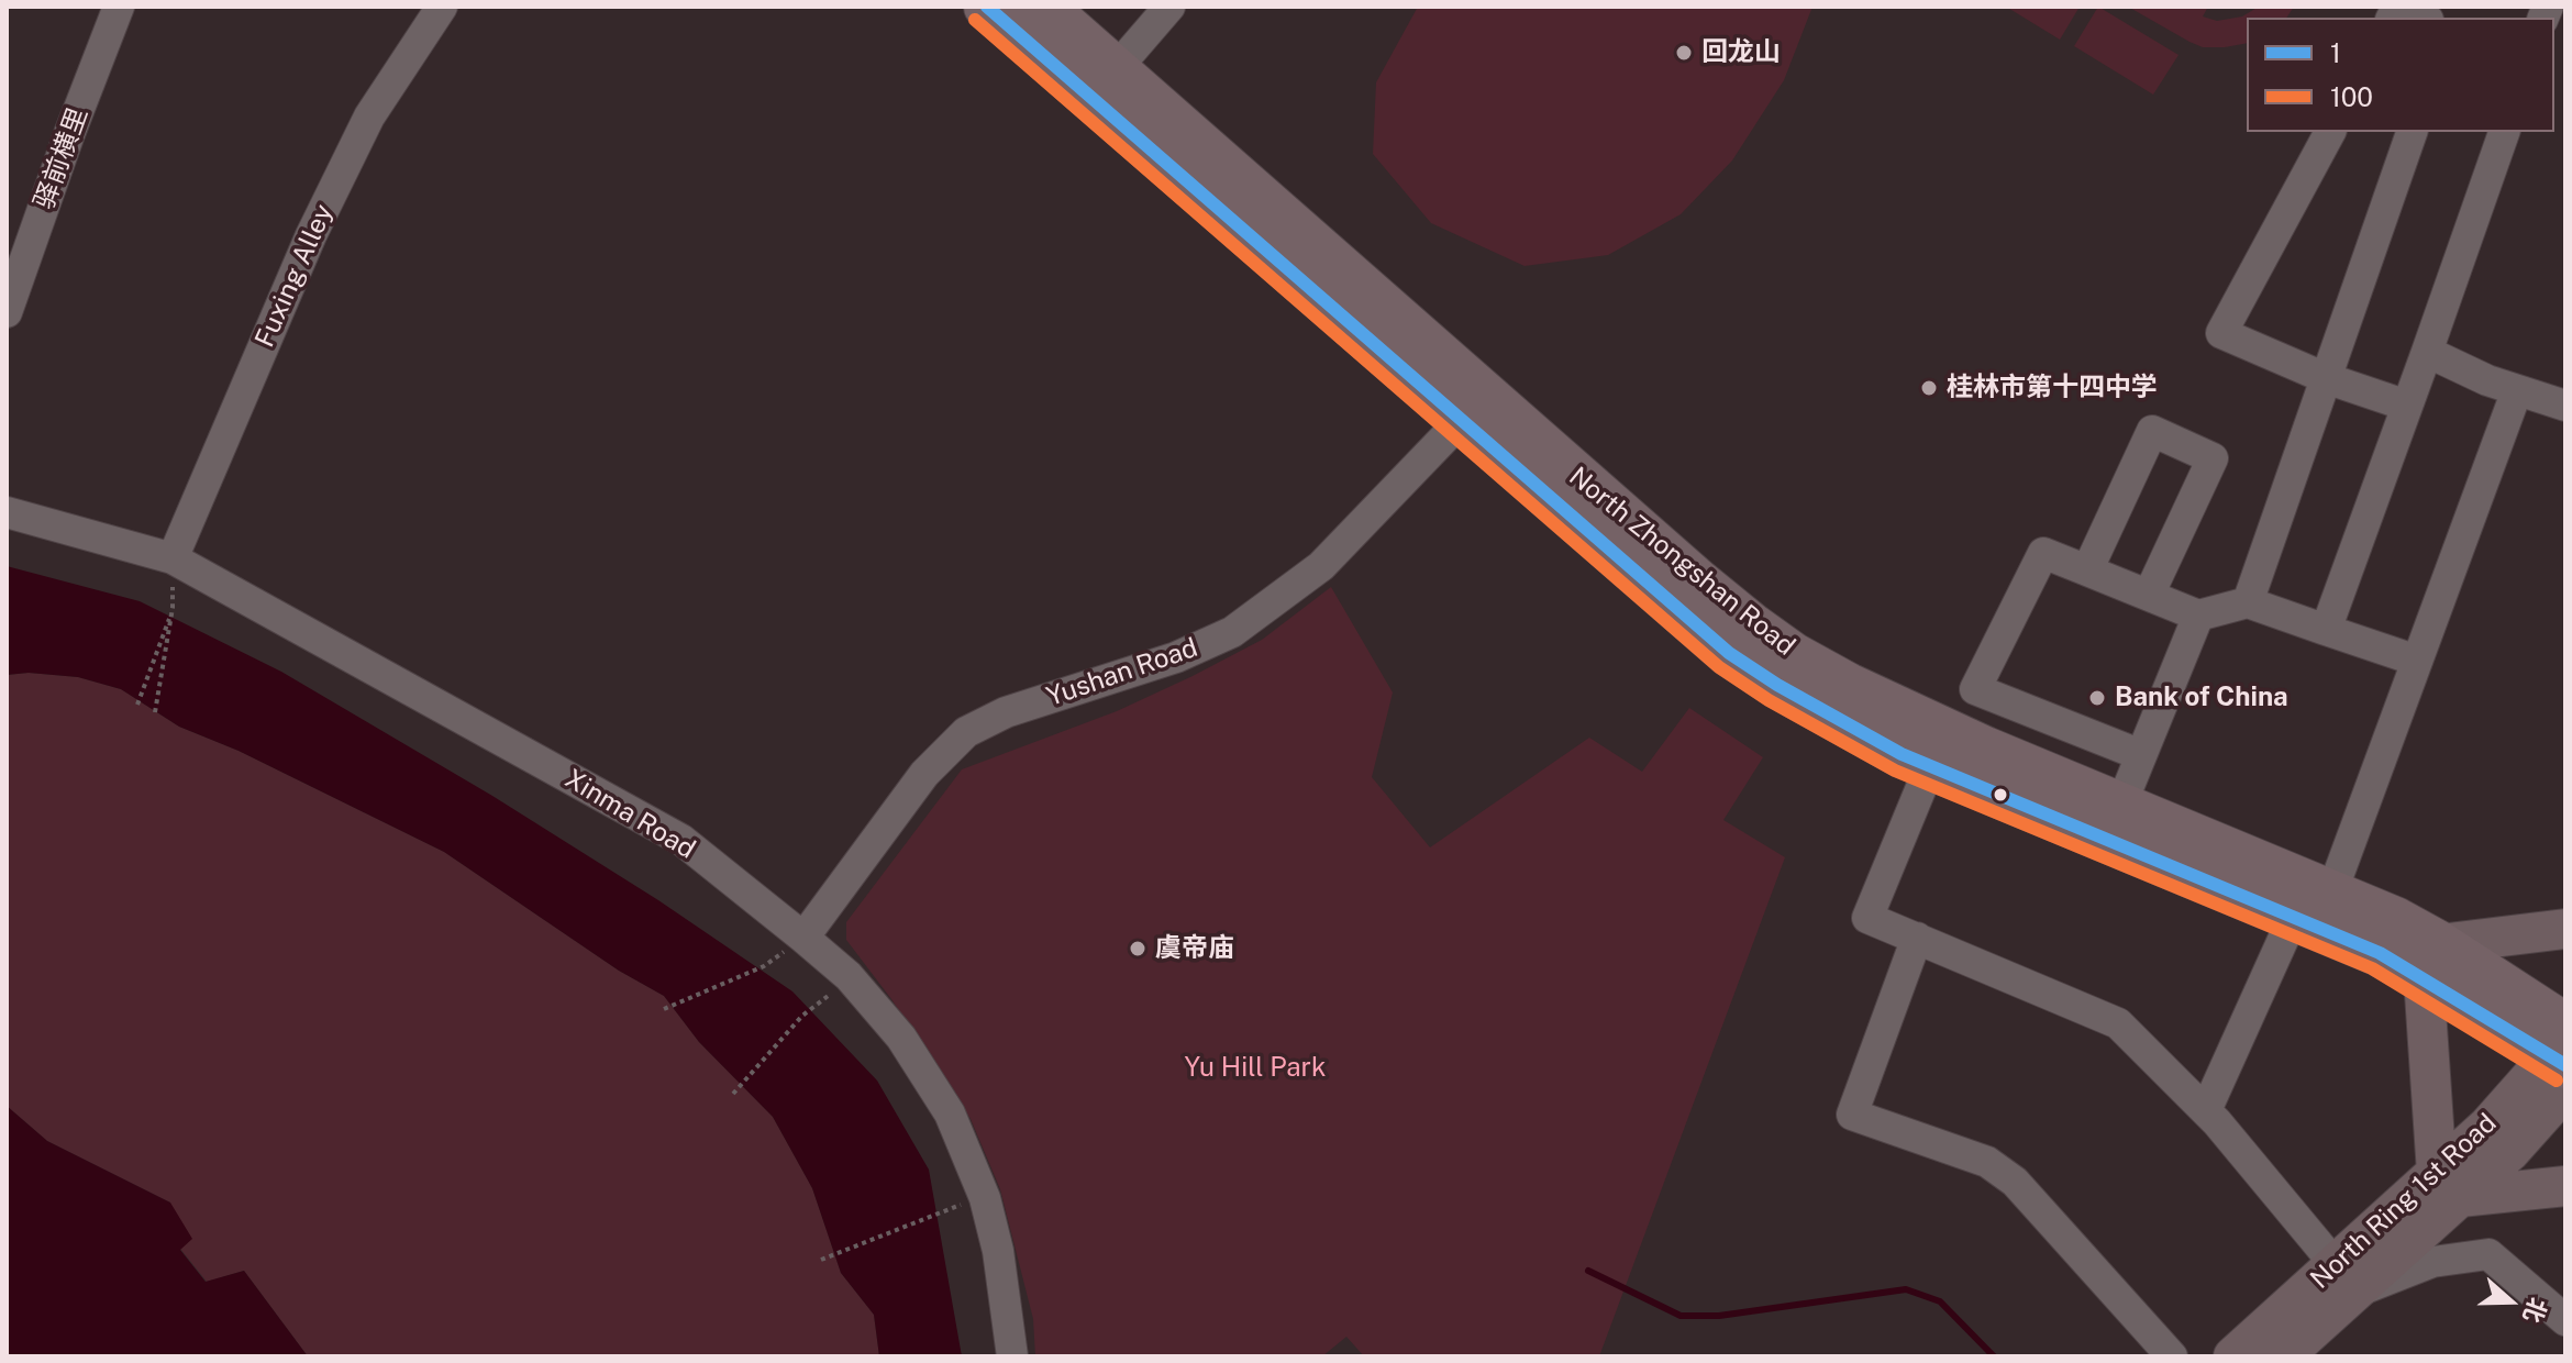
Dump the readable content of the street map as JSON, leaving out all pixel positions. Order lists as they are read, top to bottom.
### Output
{
  "streets": {
    "highway": ["North Zhongshan Road"],
    "main road": ["North Ring 1st Road"],
    "street": [
      "驿前横里",
      "Fuxing Alley",
      "Yushan Road",
      "Xinma Road"
    ]
  },
  "crossings": [
    ["Fuxing Alley", "Xinma Road"],
    ["North Zhongshan Road", "Yushan Road"],
    ["North Zhongshan Road", "North Ring 1st Road"],
    ["Yushan Road", "Xinma Road"]
  ],
  "parks": ["Yu Hill Park"],
  "places": [
    "回龙山",
    "桂林市第十四中学",
    "Bank of China",
    "虞帝庙"
  ],
  "lines": ["transit line 1", "transit line 100"],
  "legend": ["1", "100"],
  "north": "right"
}
